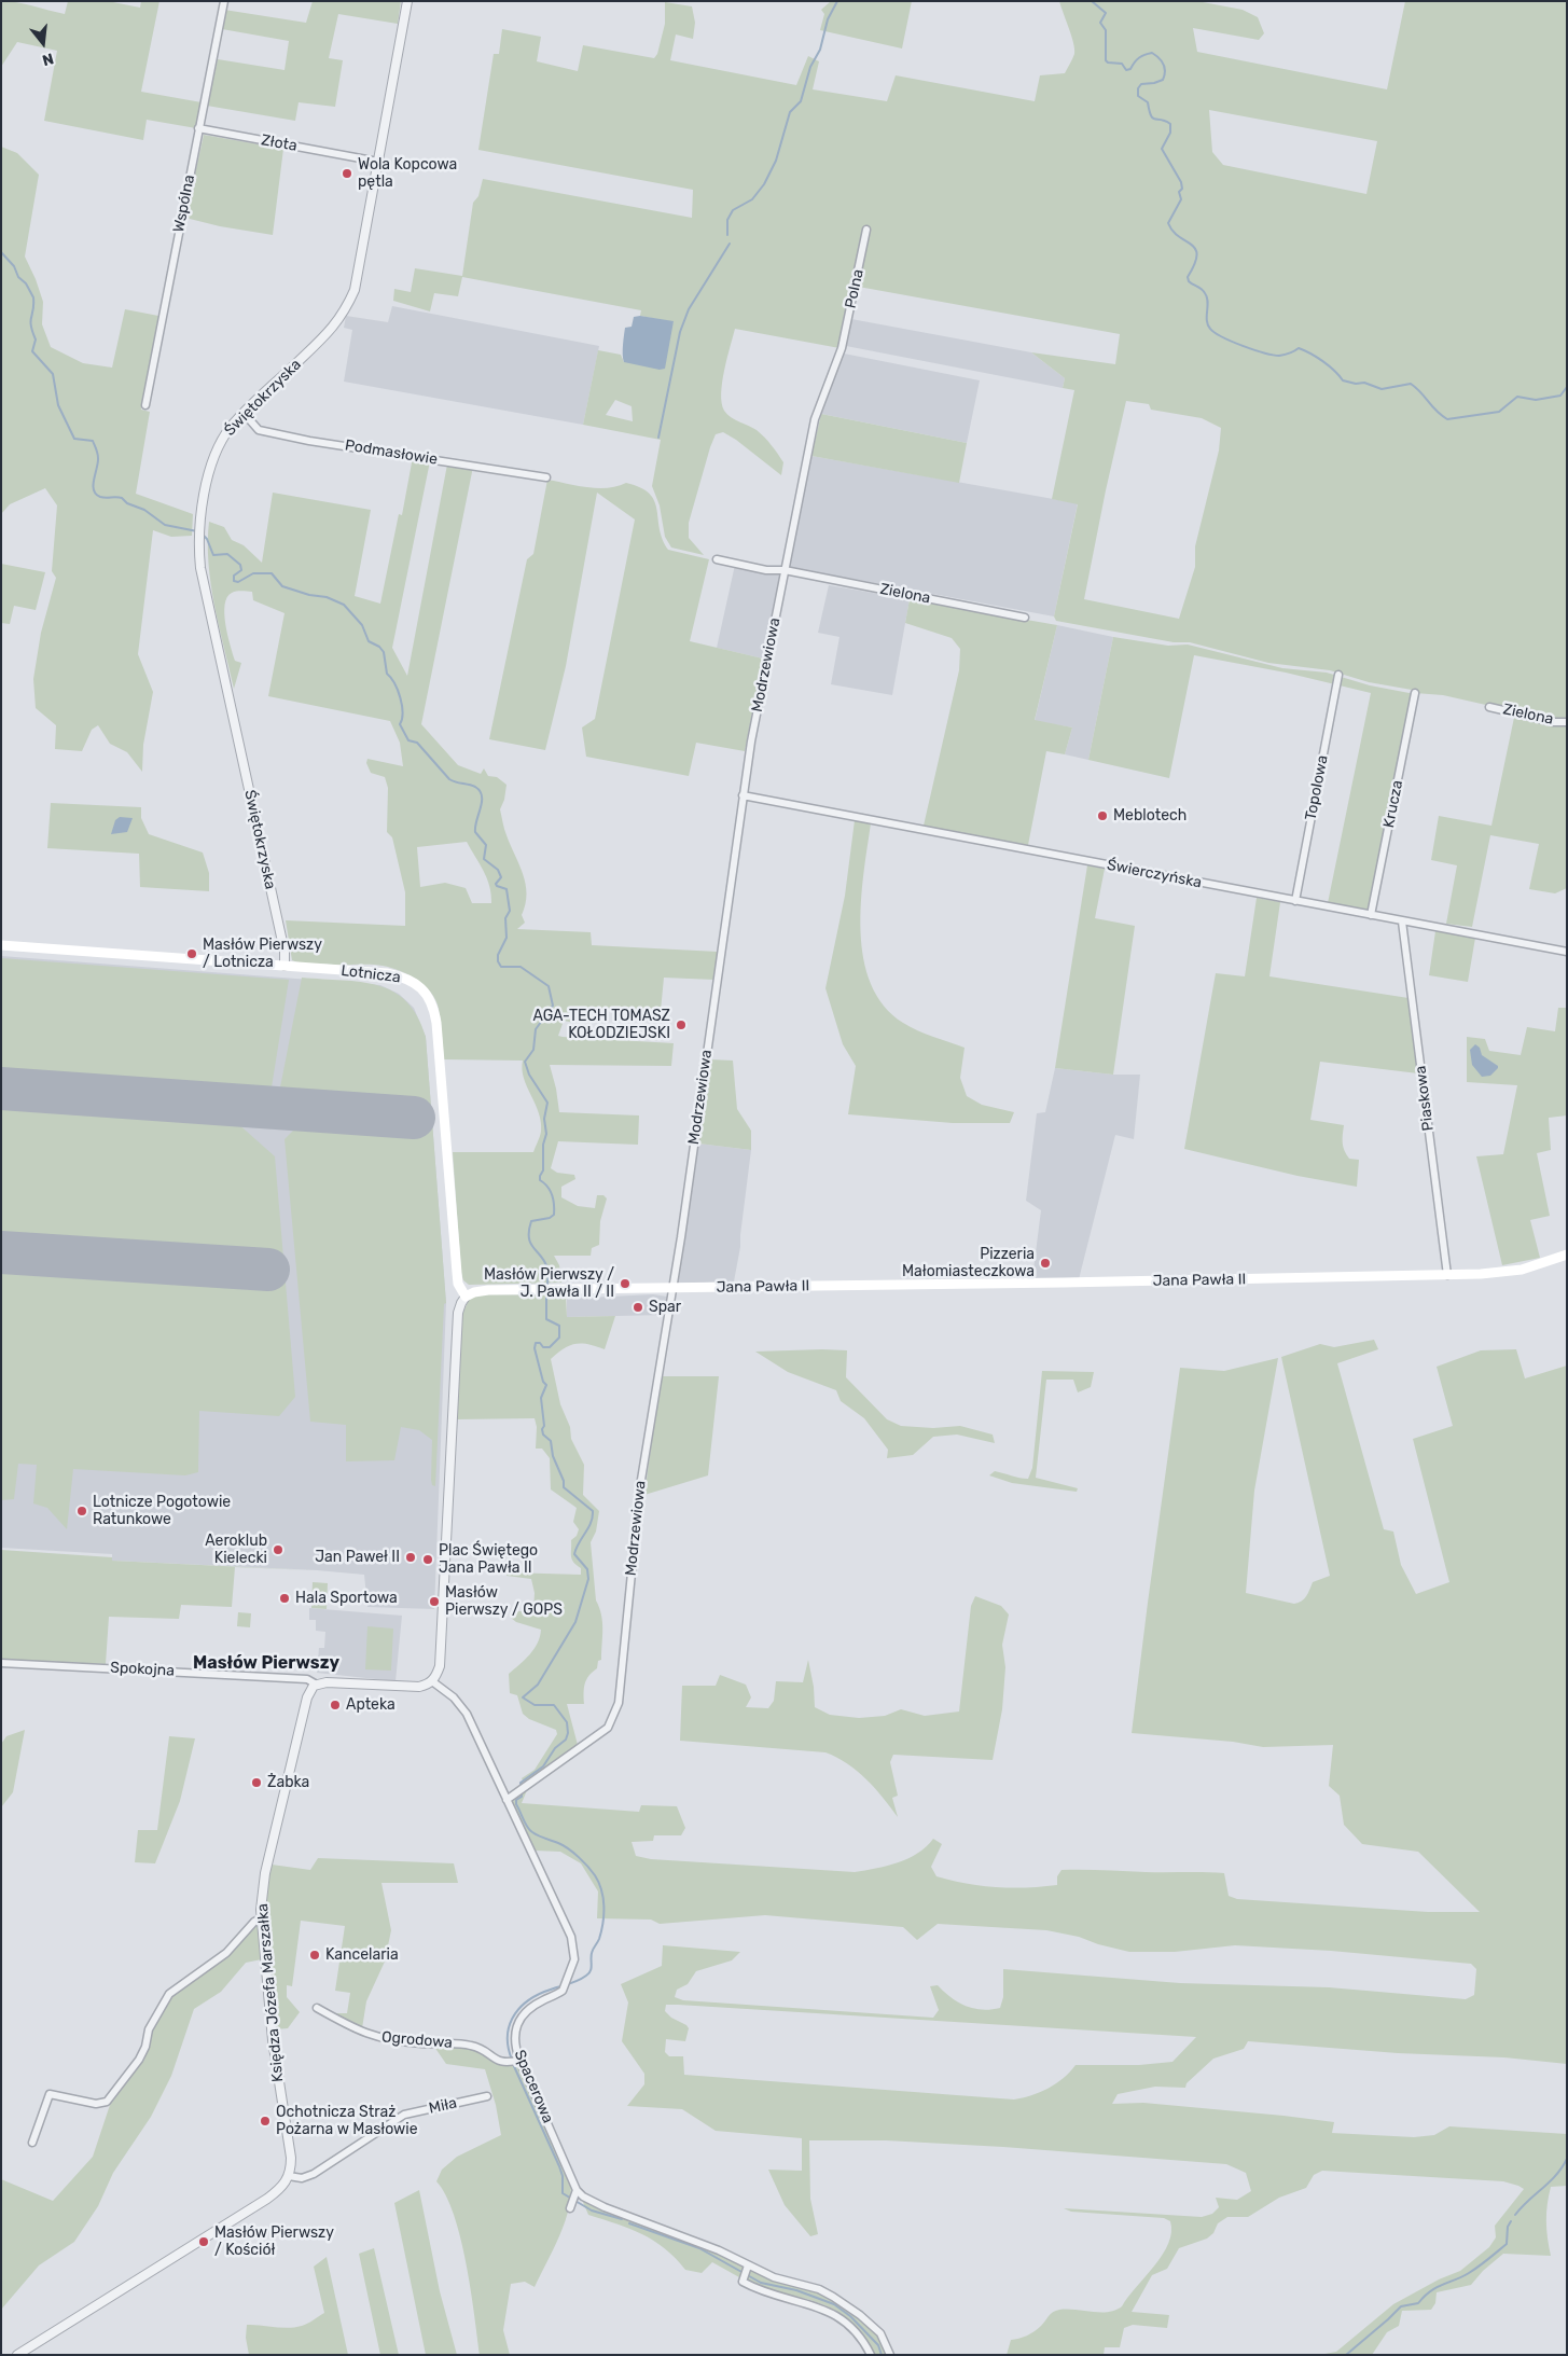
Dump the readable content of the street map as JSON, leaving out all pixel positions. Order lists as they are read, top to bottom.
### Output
{
  "streets": {
    "main road": ["Lotnicza", "Jana Pawła II"],
    "street": [
      "Złota",
      "Wspólna",
      "Polna",
      "Świętokrzyska",
      "Podmasłowie",
      "Zielona",
      "Modrzewiowa",
      "Topolowa",
      "Krucza",
      "Świerczyńska",
      "Piaskowa",
      "Spokojna",
      "Księdza Józefa Marszałka",
      "Ogrodowa",
      "Spacerowa",
      "Miła"
    ]
  },
  "crossings": [
    ["Złota", "Wspólna"],
    ["Złota", "Świętokrzyska"],
    ["Polna", "Modrzewiowa"],
    ["Świętokrzyska", "Podmasłowie"],
    ["Świętokrzyska", "Lotnicza"],
    ["Zielona", "Modrzewiowa"],
    ["Modrzewiowa", "Świerczyńska"],
    ["Modrzewiowa", "Jana Pawła II"],
    ["Modrzewiowa", "Spacerowa"],
    ["Topolowa", "Świerczyńska"],
    ["Krucza", "Świerczyńska"],
    ["Świerczyńska", "Piaskowa"],
    ["Lotnicza", "Jana Pawła II"],
    ["Piaskowa", "Jana Pawła II"],
    ["Spokojna", "Księdza Józefa Marszałka"],
    ["Księdza Józefa Marszałka", "Miła"],
    ["Ogrodowa", "Spacerowa"]
  ],
  "districts": ["Masłów Pierwszy"],
  "places": [
    "Wola Kopcowa pętla",
    "Meblotech",
    "Masłów Pierwszy / Lotnicza",
    "AGA-TECH TOMASZ KOŁODZIEJSKI",
    "Pizzeria Małomiasteczkowa",
    "Masłów Pierwszy / J. Pawła II / II",
    "Spar",
    "Lotnicze Pogotowie Ratunkowe",
    "Aeroklub Kielecki",
    "Jan Paweł II",
    "Plac Świętego Jana Pawła II",
    "Hala Sportowa",
    "Masłów Pierwszy / GOPS",
    "Apteka",
    "Żabka",
    "Kancelaria",
    "Ochotnicza Straż Pożarna w Masłowie",
    "Masłów Pierwszy / Kościół"
  ],
  "north": "bottom"
}
